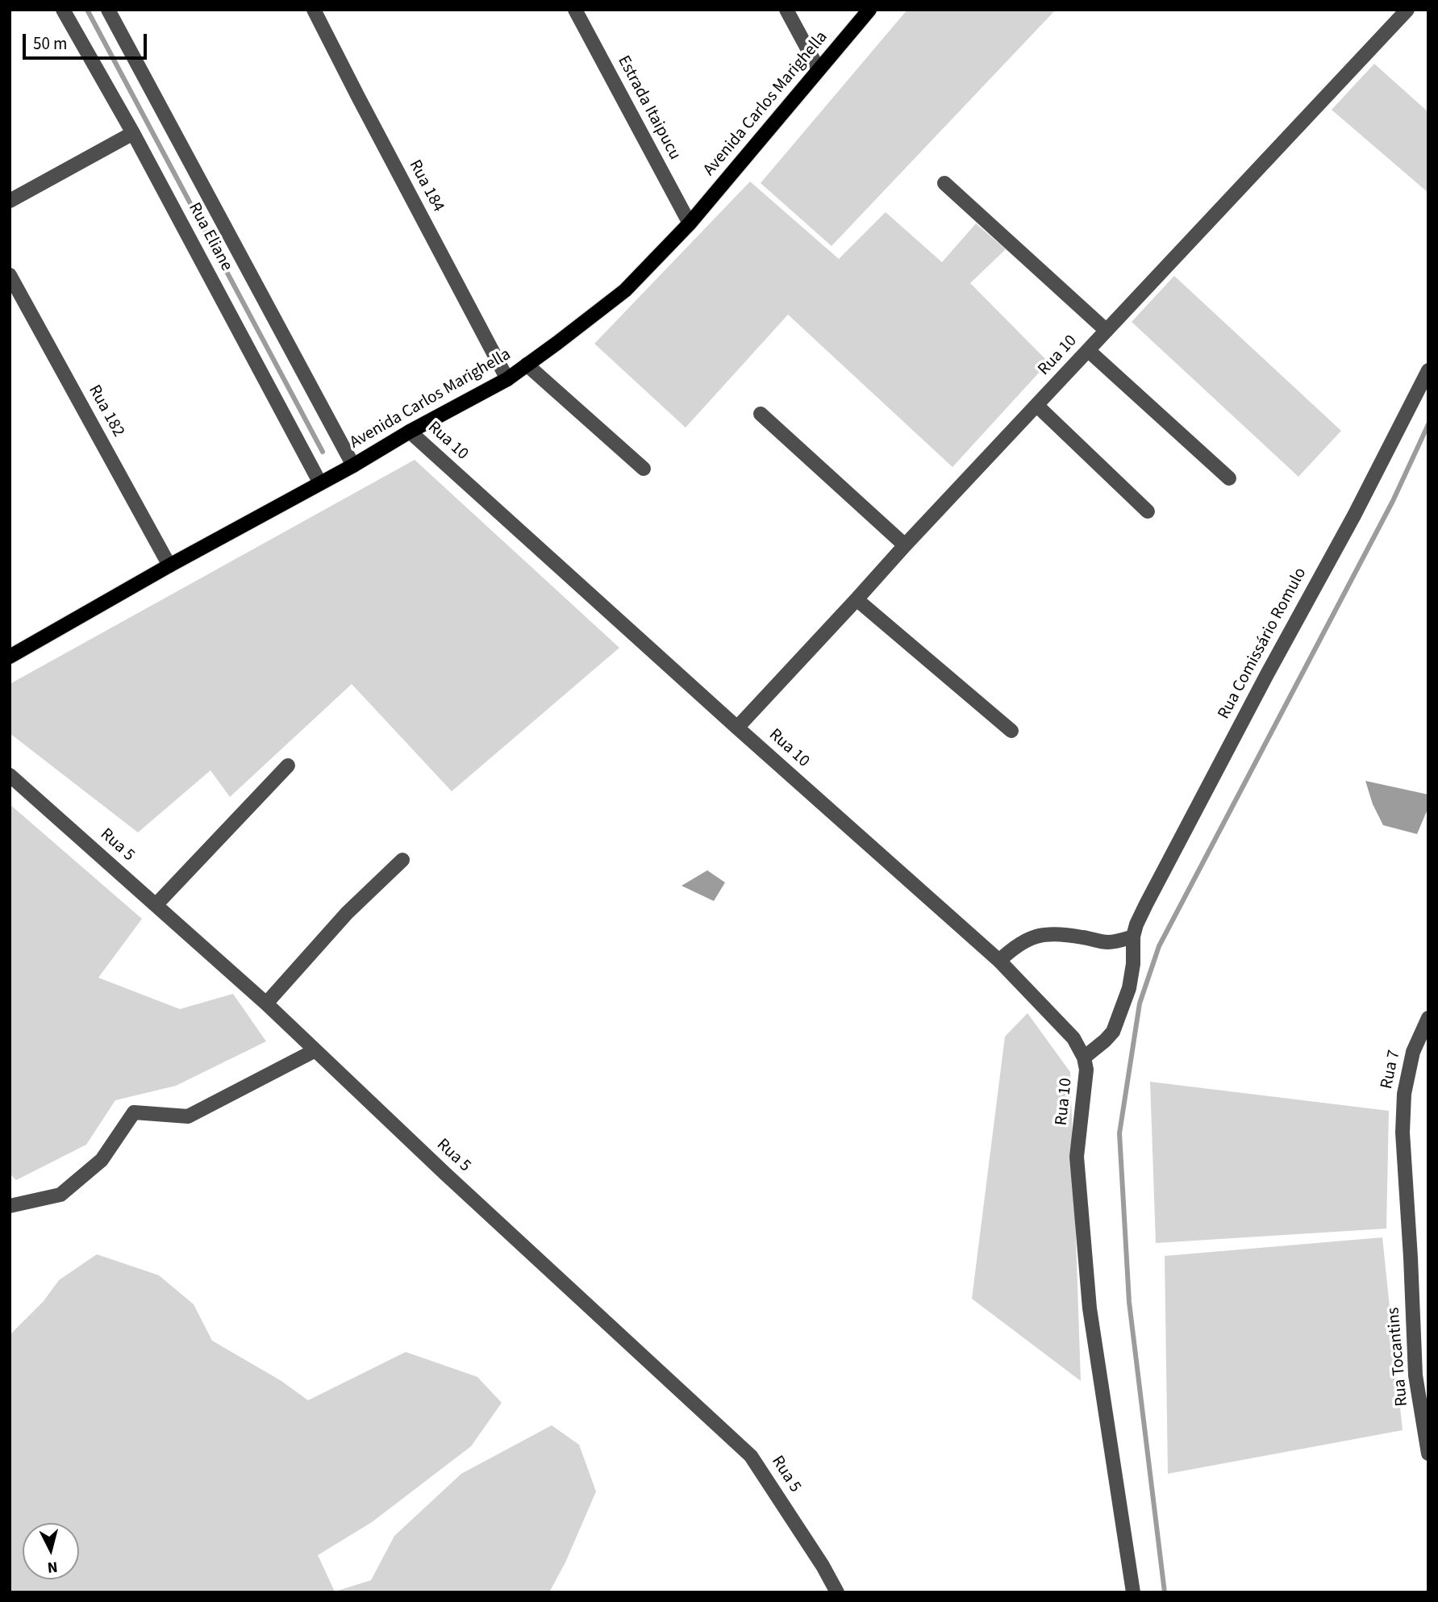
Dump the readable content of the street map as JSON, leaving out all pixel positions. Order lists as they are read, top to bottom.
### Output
{
  "streets": {
    "main road": ["Avenida Carlos Marighella"],
    "street": [
      "Estrada Itaipucu",
      "Rua 184",
      "Rua Eliane",
      "Rua 10",
      "Rua 182",
      "Rua Comissário Romulo",
      "Rua 5",
      "Rua 7",
      "Rua Tocantins"
    ]
  },
  "crossings": [
    ["Avenida Carlos Marighella", "Estrada Itaipucu"],
    ["Avenida Carlos Marighella", "Rua 184"],
    ["Avenida Carlos Marighella", "Rua Eliane"],
    ["Avenida Carlos Marighella", "Rua 10"],
    ["Avenida Carlos Marighella", "Rua 182"],
    ["Rua 10", "Rua Comissário Romulo"],
    ["Rua 7", "Rua Tocantins"]
  ],
  "scale_bar": "50 m",
  "north": "bottom"
}
